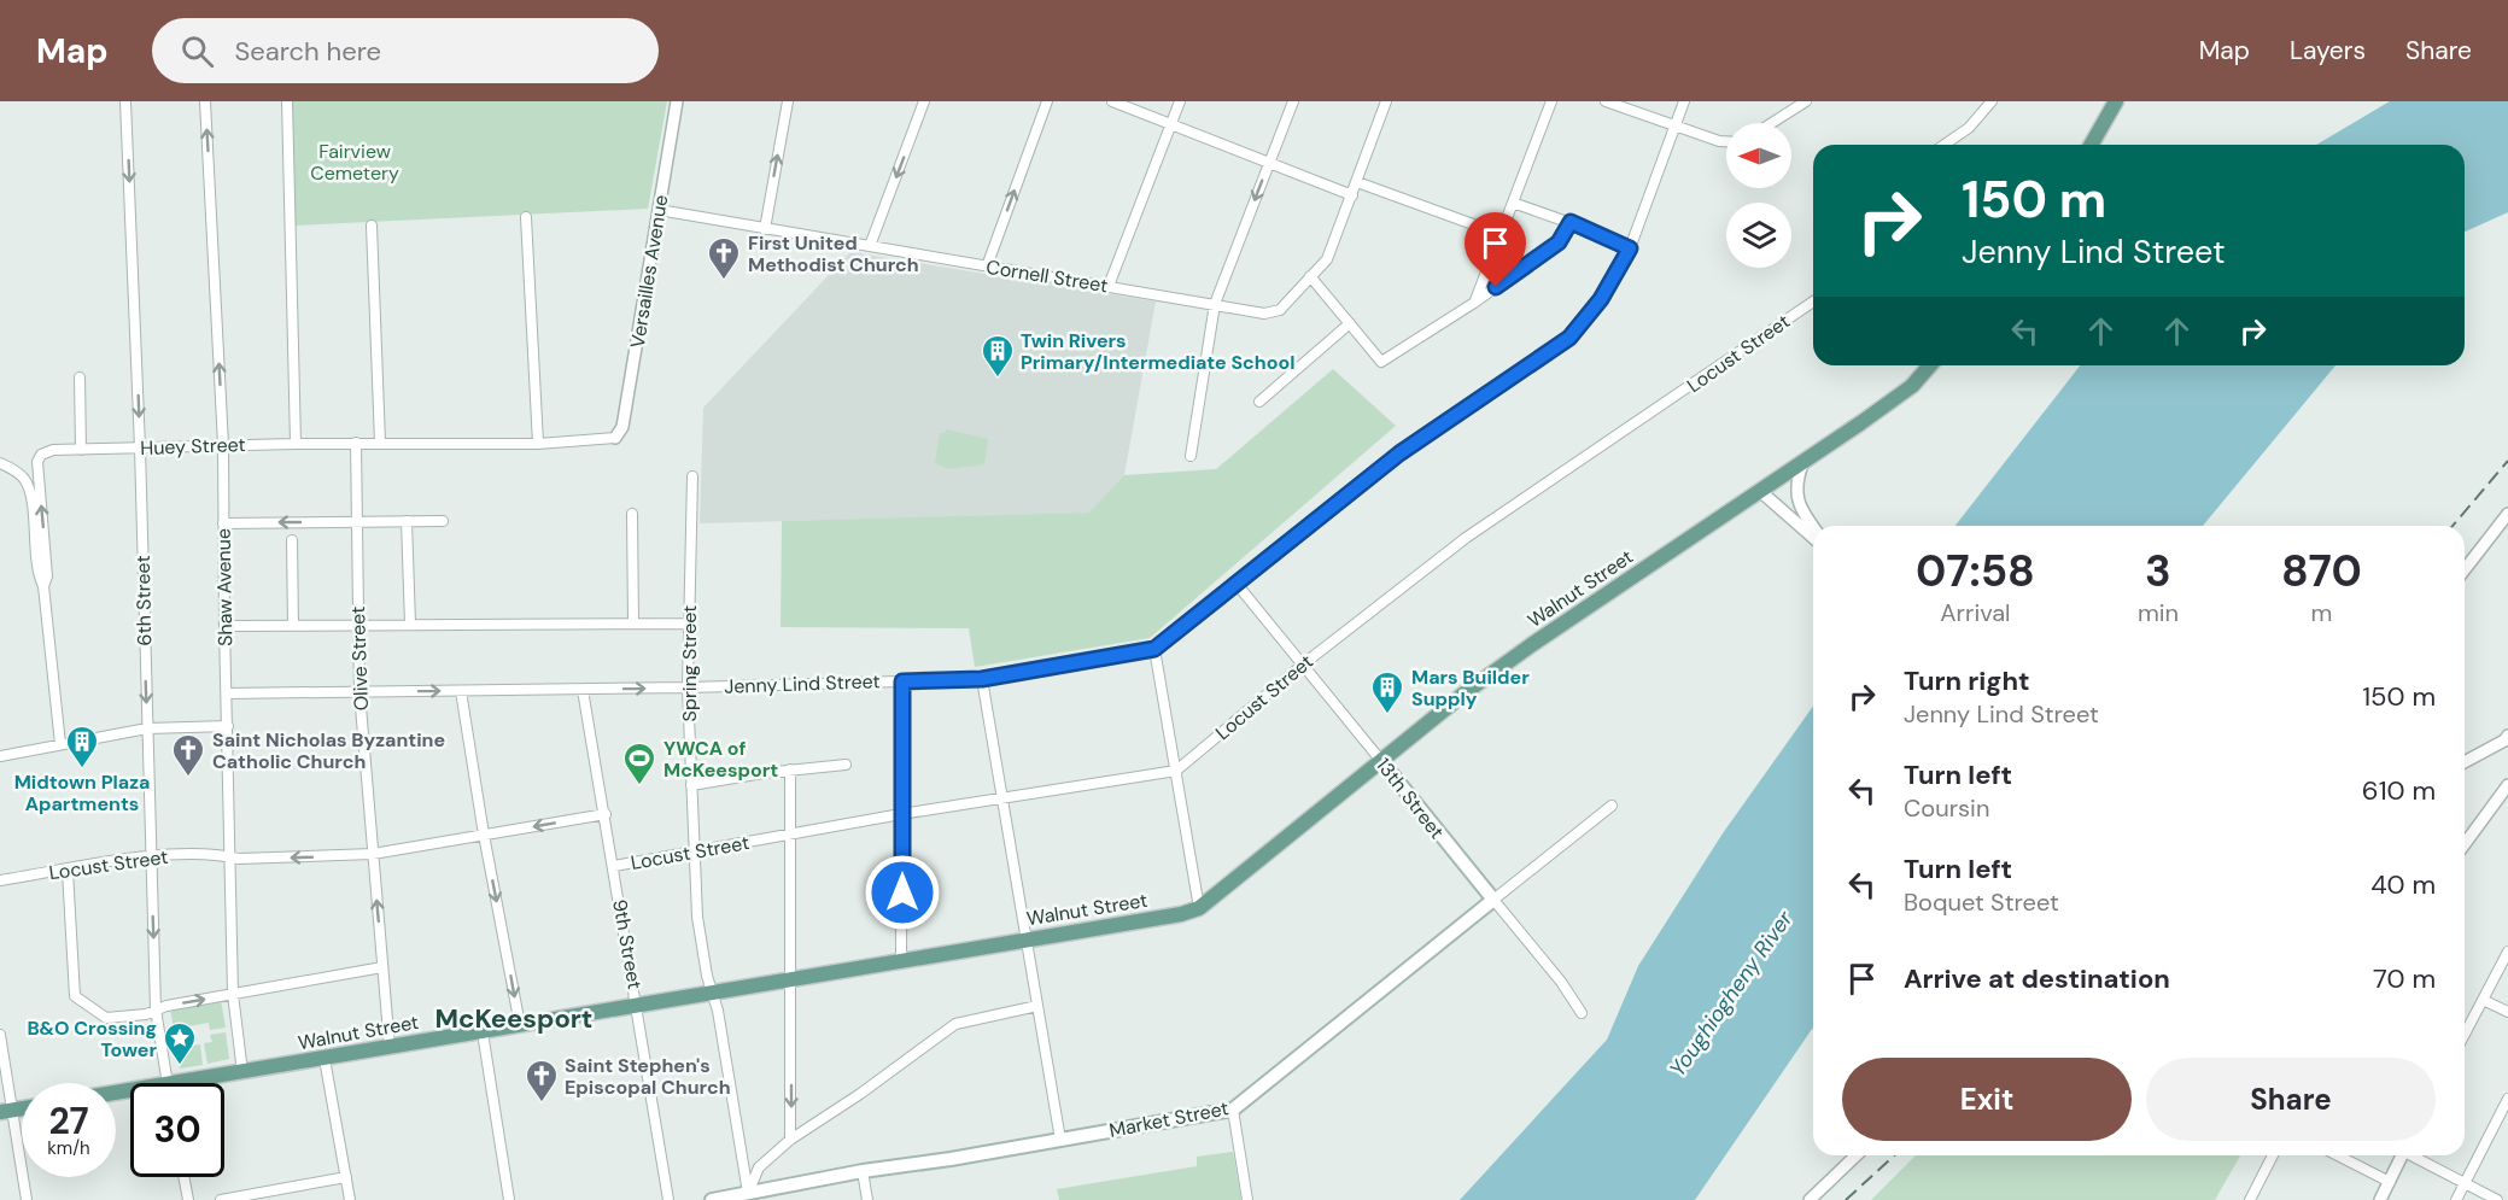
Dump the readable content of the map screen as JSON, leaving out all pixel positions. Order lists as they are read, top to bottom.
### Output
{
  "streets": {
    "main road": ["Walnut Street", "13th Street", "Market Street"],
    "street": [
      "Versailles Avenue",
      "Cornell Street",
      "Locust Street",
      "Huey Street",
      "Shaw Avenue",
      "6th Street",
      "Olive Street",
      "Spring Street",
      "Jenny Lind Street",
      "9th Street"
    ]
  },
  "crossings": [
    ["Versailles Avenue", "Cornell Street"],
    ["Versailles Avenue", "Huey Street"],
    ["Locust Street", "Shaw Avenue"],
    ["Locust Street", "6th Street"],
    ["Locust Street", "Olive Street"],
    ["Locust Street", "Spring Street"],
    ["Locust Street", "13th Street"],
    ["Locust Street", "9th Street"],
    ["Huey Street", "Shaw Avenue"],
    ["Huey Street", "6th Street"],
    ["Huey Street", "Olive Street"],
    ["Shaw Avenue", "Walnut Street"],
    ["Shaw Avenue", "Jenny Lind Street"],
    ["Walnut Street", "Olive Street"],
    ["Walnut Street", "Spring Street"],
    ["Walnut Street", "13th Street"],
    ["Walnut Street", "9th Street"],
    ["Olive Street", "Jenny Lind Street"],
    ["Spring Street", "Jenny Lind Street"],
    ["Spring Street", "Market Street"],
    ["Jenny Lind Street", "13th Street"],
    ["Jenny Lind Street", "9th Street"],
    ["13th Street", "Market Street"]
  ],
  "one_way": ["6th Street"],
  "districts": ["McKeesport"],
  "water": ["Youghiogheny River"],
  "parks": ["Fairview Cemetery"],
  "places": {
    "church": ["First United Methodist Church", "Saint Nicholas Byzantine Catholic Church", "Saint Stephen's Episcopal Church"],
    "building": ["Twin Rivers Primary/Intermediate School", "Mars Builder Supply", "Midtown Plaza Apartments"],
    "sports": ["YWCA of McKeesport"],
    "place": ["B&O Crossing Tower"]
  },
  "north": "left",
  "page": {
    "header": "Map",
    "search": "Search here",
    "nav": ["Map", "Layers", "Share"],
    "turn": ["150 m", "Jenny Lind Street"],
    "eta": [
      "07:58",
      "Arrival",
      "3",
      "min",
      "870",
      "m"
    ],
    "list": [
      {
        "name": "Turn right",
        "note": "Jenny Lind Street",
        "value": "150 m"
      },
      {
        "name": "Turn left",
        "note": "Coursin",
        "value": "610 m"
      },
      {
        "name": "Turn left",
        "note": "Boquet Street",
        "value": "40 m"
      },
      {
        "name": "Arrive at destination",
        "value": "70 m"
      }
    ],
    "buttons": ["Exit", "Share"],
    "speed": "27 km/h",
    "limit": "30"
  }
}
